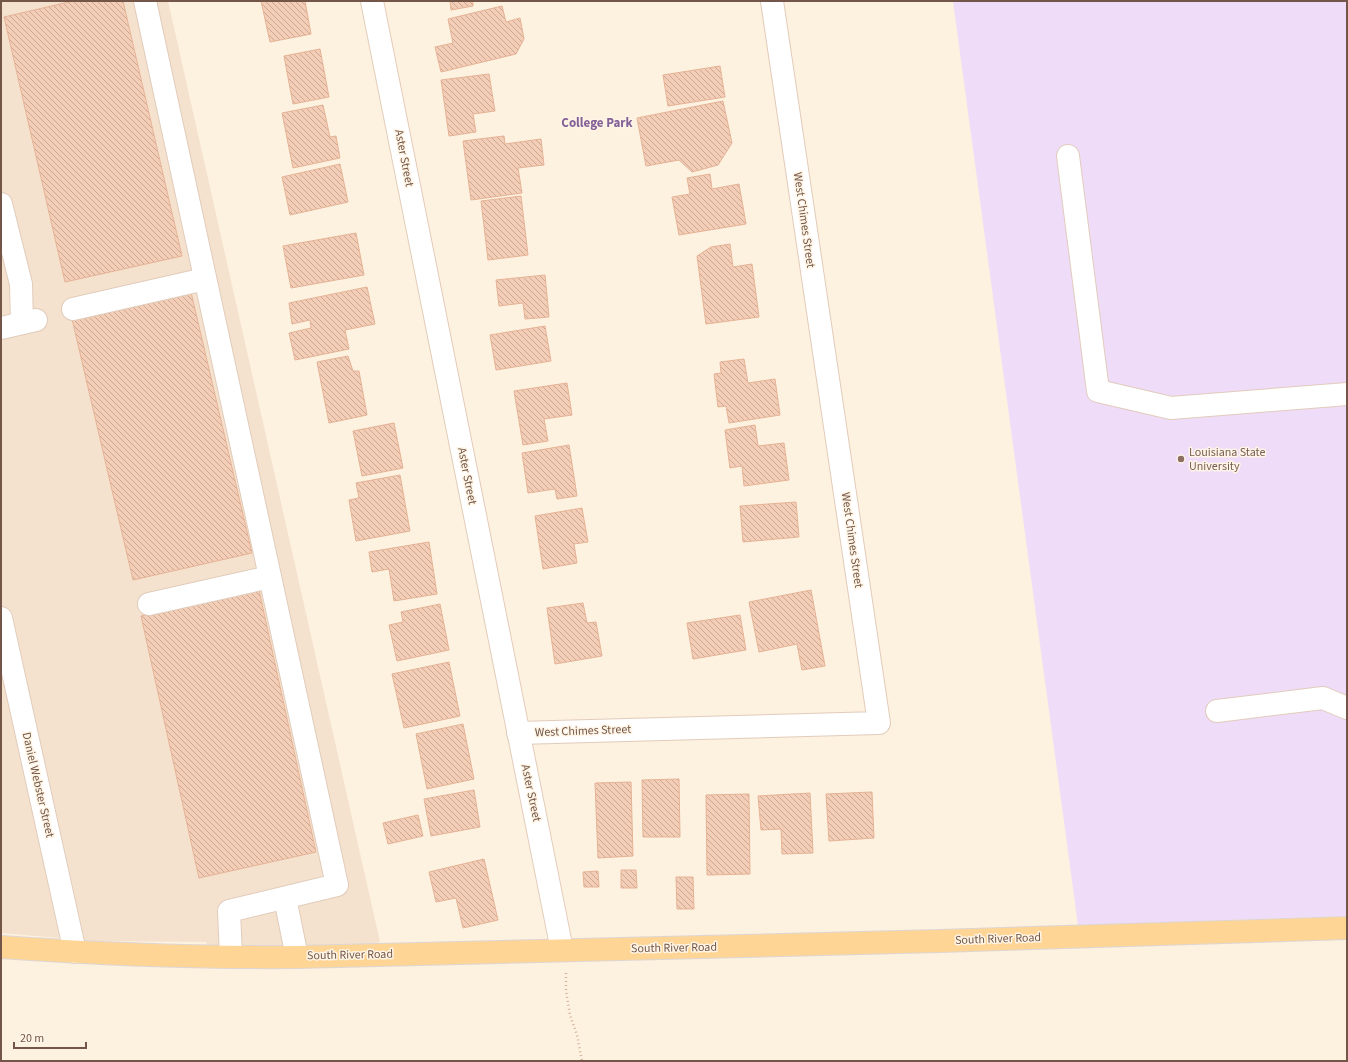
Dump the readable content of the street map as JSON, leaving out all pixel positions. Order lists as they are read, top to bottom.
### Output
{
  "streets": {
    "main road": ["South River Road"],
    "street": ["Aster Street", "West Chimes Street", "Daniel Webster Street"]
  },
  "crossings": [
    ["Aster Street", "West Chimes Street"],
    ["Aster Street", "South River Road"],
    ["Daniel Webster Street", "South River Road"]
  ],
  "districts": ["College Park"],
  "places": ["Louisiana State University"],
  "scale_bar": "20 m"
}
